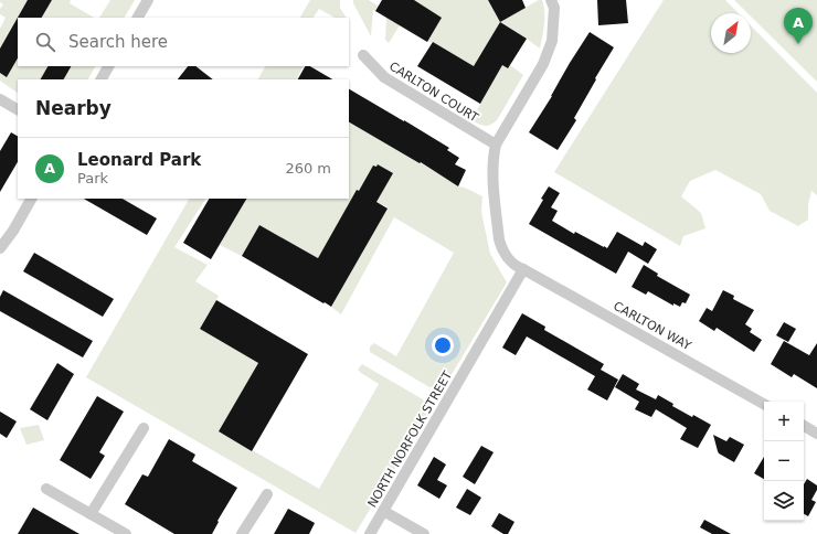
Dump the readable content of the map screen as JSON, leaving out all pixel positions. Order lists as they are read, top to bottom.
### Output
{
  "streets": {
    "street": ["CARLTON COURT", "CARLTON WAY", "NORTH NORFOLK STREET"]
  },
  "crossings": [
    ["CARLTON WAY", "NORTH NORFOLK STREET"]
  ],
  "north": "top right",
  "page": {
    "pins": "A",
    "search": "Search here",
    "heading": "Nearby",
    "list": [
      {
        "mark": "A",
        "name": "Leonard Park",
        "note": "Park",
        "value": "260 m"
      }
    ],
    "map_buttons": ["+", "−"]
  }
}
